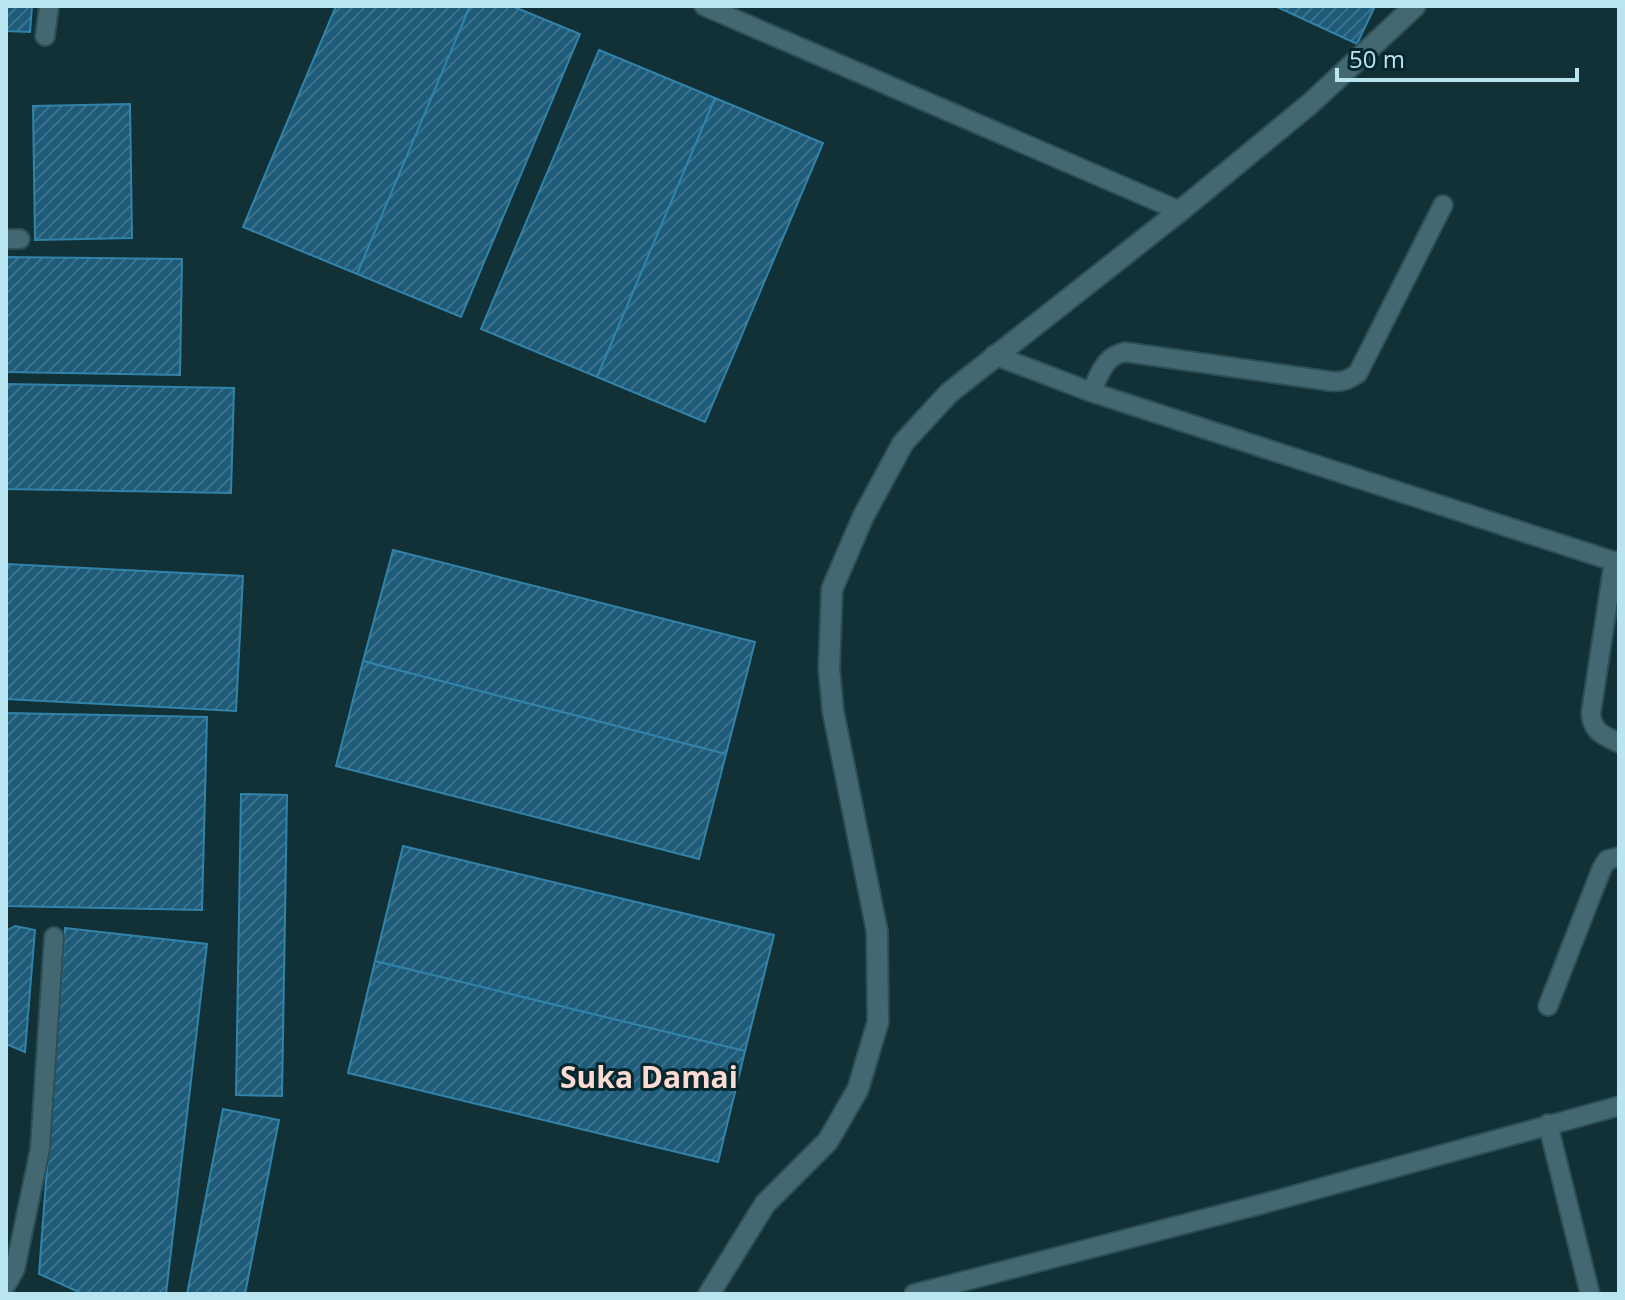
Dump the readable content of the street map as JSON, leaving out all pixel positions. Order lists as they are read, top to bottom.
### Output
{
  "districts": ["Suka Damai"],
  "scale_bar": "50 m"
}
